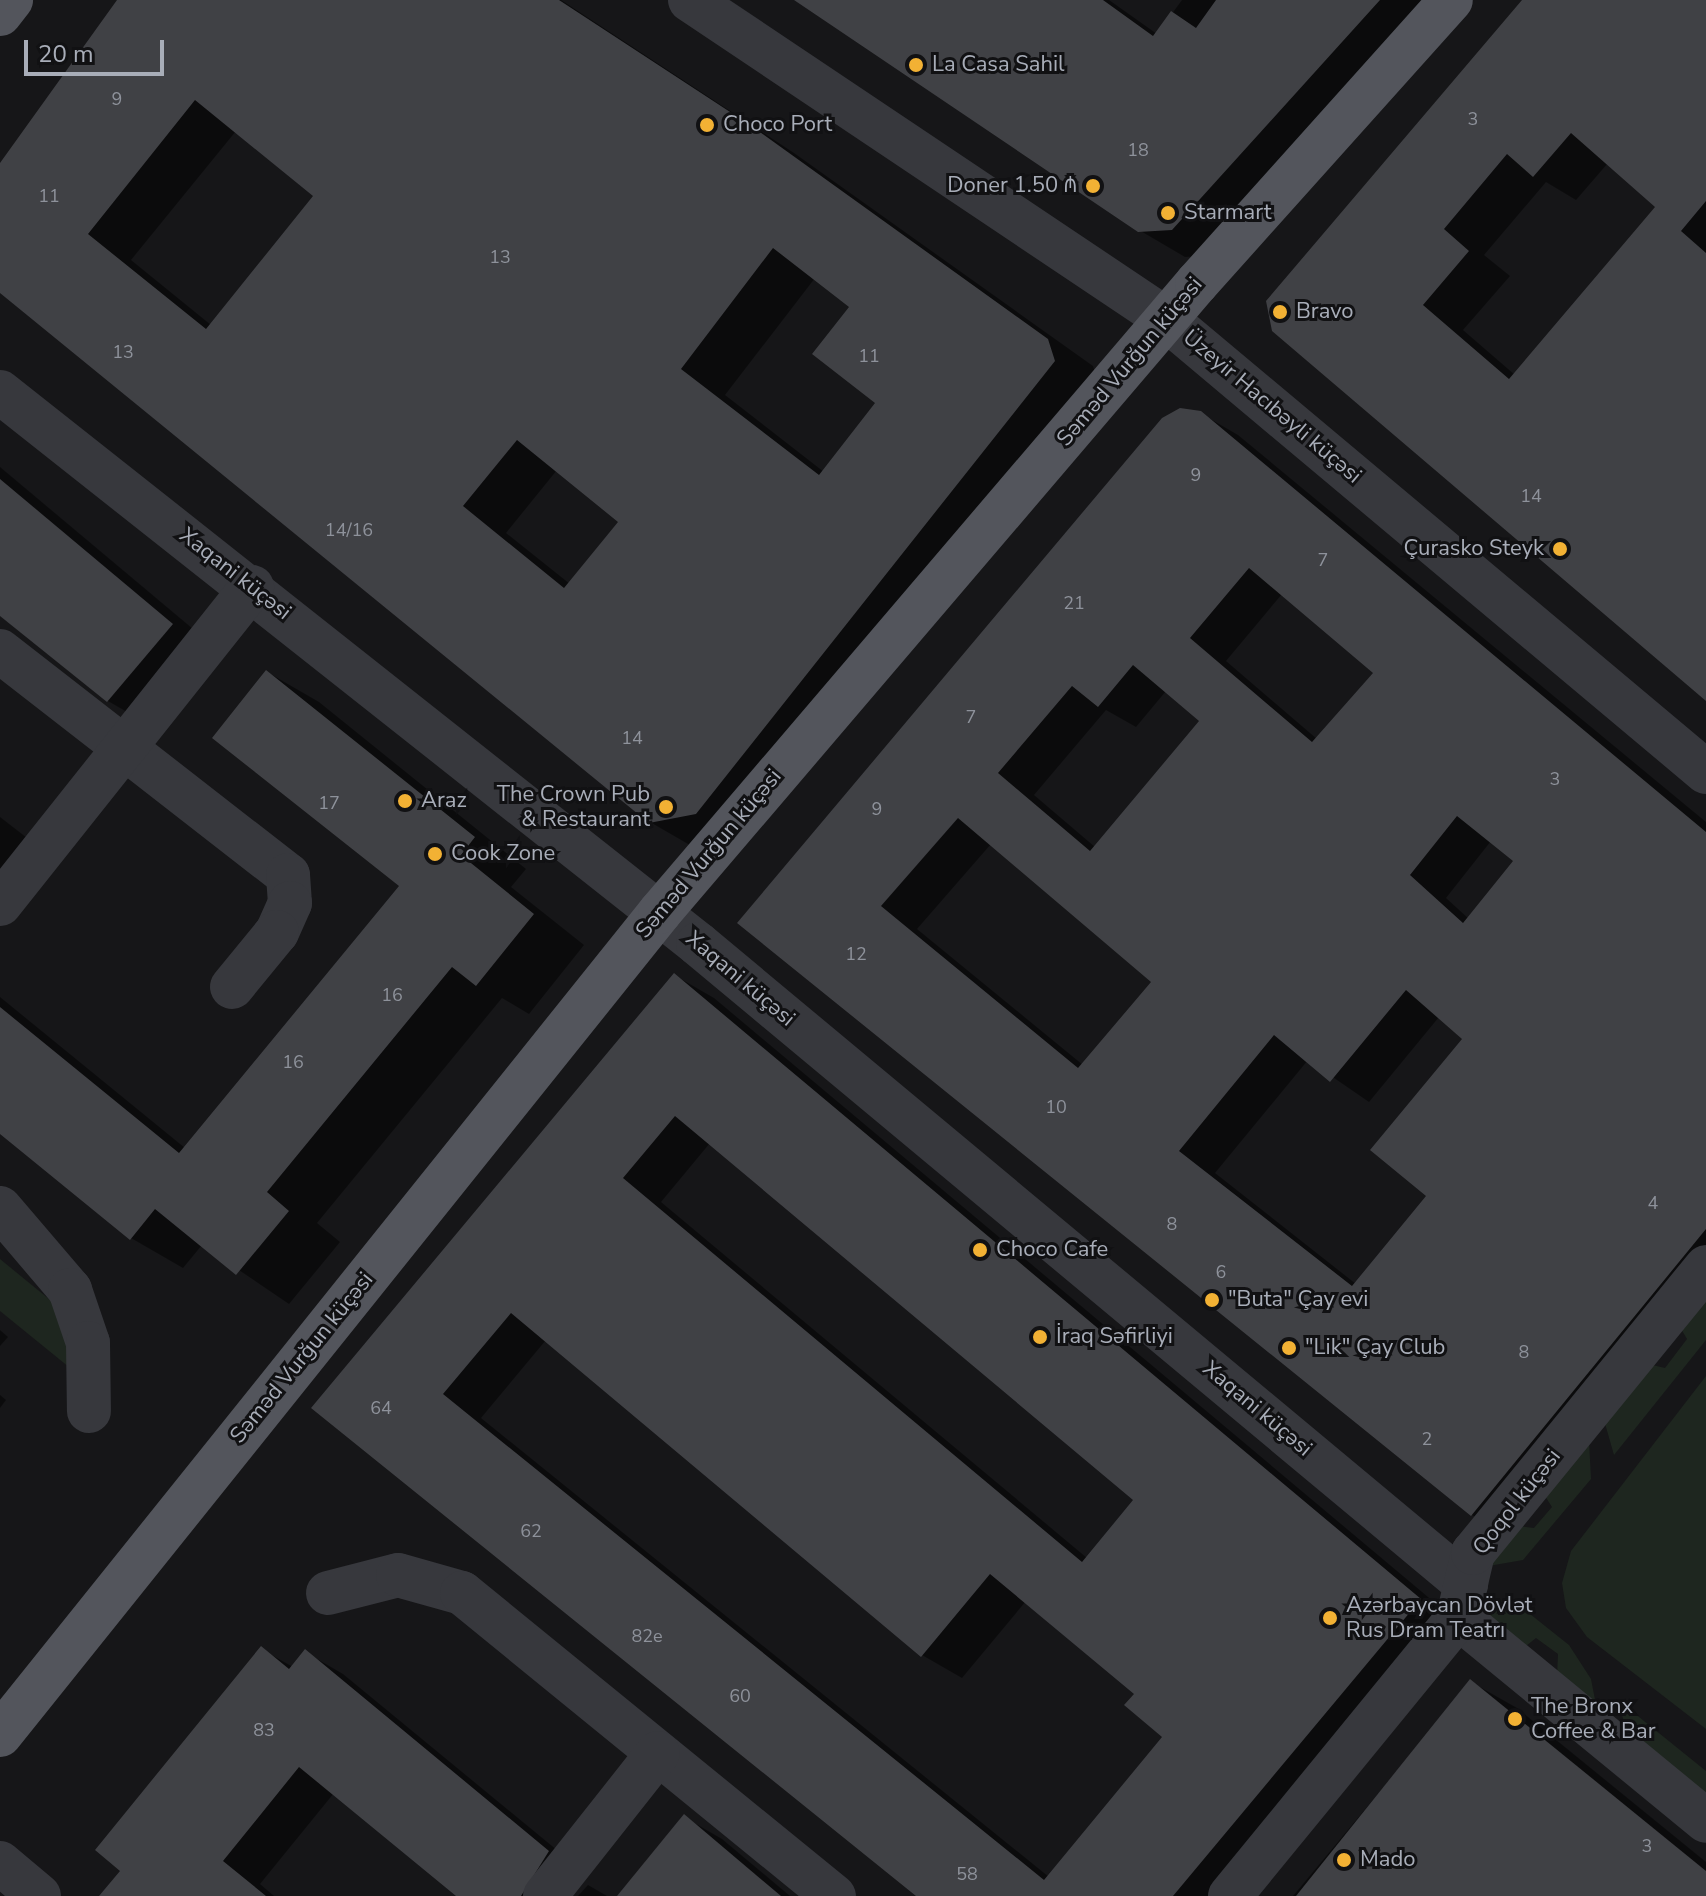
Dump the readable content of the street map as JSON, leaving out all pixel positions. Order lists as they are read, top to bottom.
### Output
{
  "streets": {
    "main road": ["Səməd Vurğun küçəsi"],
    "street": ["Üzeyir Hacıbəyli küçəsi", "Xaqani küçəsi", "Qoqol küçəsi"]
  },
  "crossings": [
    ["Səməd Vurğun küçəsi", "Üzeyir Hacıbəyli küçəsi"],
    ["Səməd Vurğun küçəsi", "Xaqani küçəsi"],
    ["Xaqani küçəsi", "Qoqol küçəsi"]
  ],
  "places": [
    "La Casa Sahil",
    "Choco Port",
    "Doner 1.50 ₼",
    "Starmart",
    "Bravo",
    "Çurasko Steyk",
    "Araz",
    "The Crown Pub & Restaurant",
    "Cook Zone",
    "Choco Cafe",
    "\"Buta\" Çay evi",
    "İraq Səfirliyi",
    "\"Lik\" Çay Club",
    "Azərbaycan Dövlət Rus Dram Teatrı",
    "The Bronx Coffee & Bar",
    "Mado"
  ],
  "house_numbers": [
    "9",
    "3",
    "18",
    "11",
    "13",
    "13",
    "11",
    "9",
    "14",
    "14/16",
    "7",
    "21",
    "7",
    "14",
    "3",
    "17",
    "9",
    "12",
    "16",
    "16",
    "10",
    "4",
    "8",
    "6",
    "8",
    "64",
    "2",
    "62",
    "82e",
    "60",
    "83",
    "3",
    "58"
  ],
  "scale_bar": "20 m"
}
